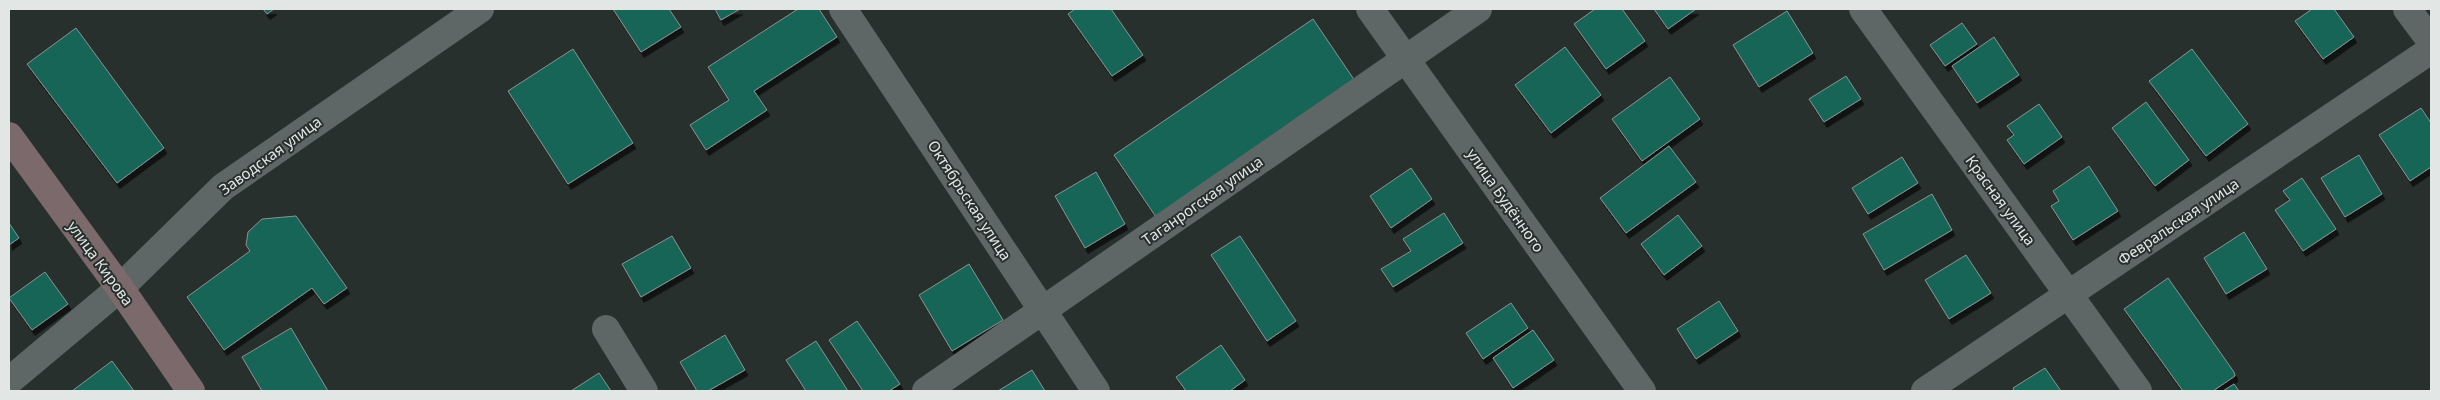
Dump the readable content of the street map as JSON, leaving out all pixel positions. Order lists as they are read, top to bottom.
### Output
{
  "streets": {
    "main road": ["улица Кирова"],
    "street": [
      "Заводская улица",
      "Октябрьская улица",
      "Таганрогская улица",
      "улица Будённого",
      "Красная улица",
      "Февральская улица"
    ]
  },
  "crossings": [
    ["Заводская улица", "улица Кирова"],
    ["Октябрьская улица", "Таганрогская улица"],
    ["Таганрогская улица", "улица Будённого"],
    ["Красная улица", "Февральская улица"]
  ]
}
